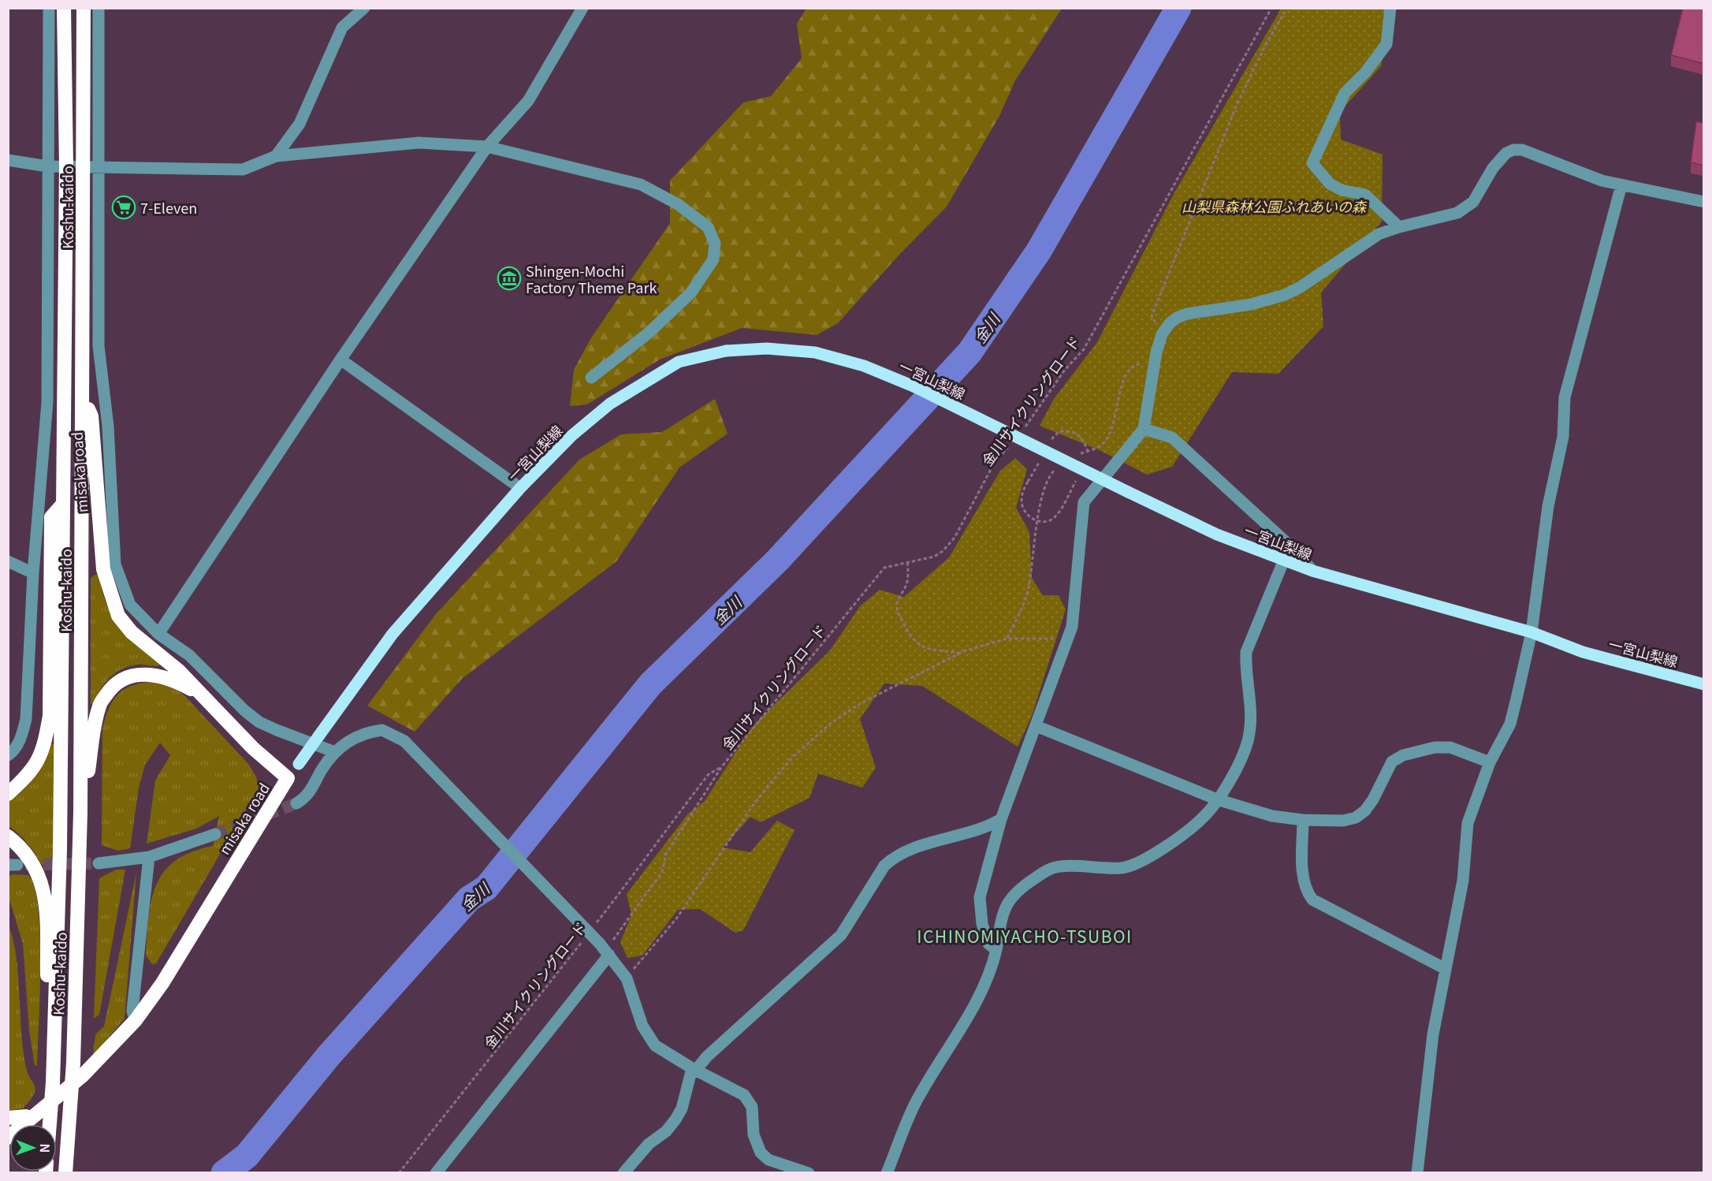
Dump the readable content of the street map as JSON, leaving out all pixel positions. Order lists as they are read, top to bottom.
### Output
{
  "streets": {
    "highway": ["Koshu-kaido", "misaka road"],
    "main road": ["一宮山梨線"],
    "path": ["金川サイクリングロード"]
  },
  "crossings": [
    ["Koshu-kaido", "misaka road"],
    ["一宮山梨線", "misaka road"]
  ],
  "districts": ["ICHINOMIYACHO-TSUBOI"],
  "water": ["金川"],
  "parks": ["山梨県森林公園ふれあいの森"],
  "places": {
    "supermarket": ["7-Eleven"],
    "museum": ["Shingen-Mochi Factory Theme Park"]
  },
  "north": "right"
}
